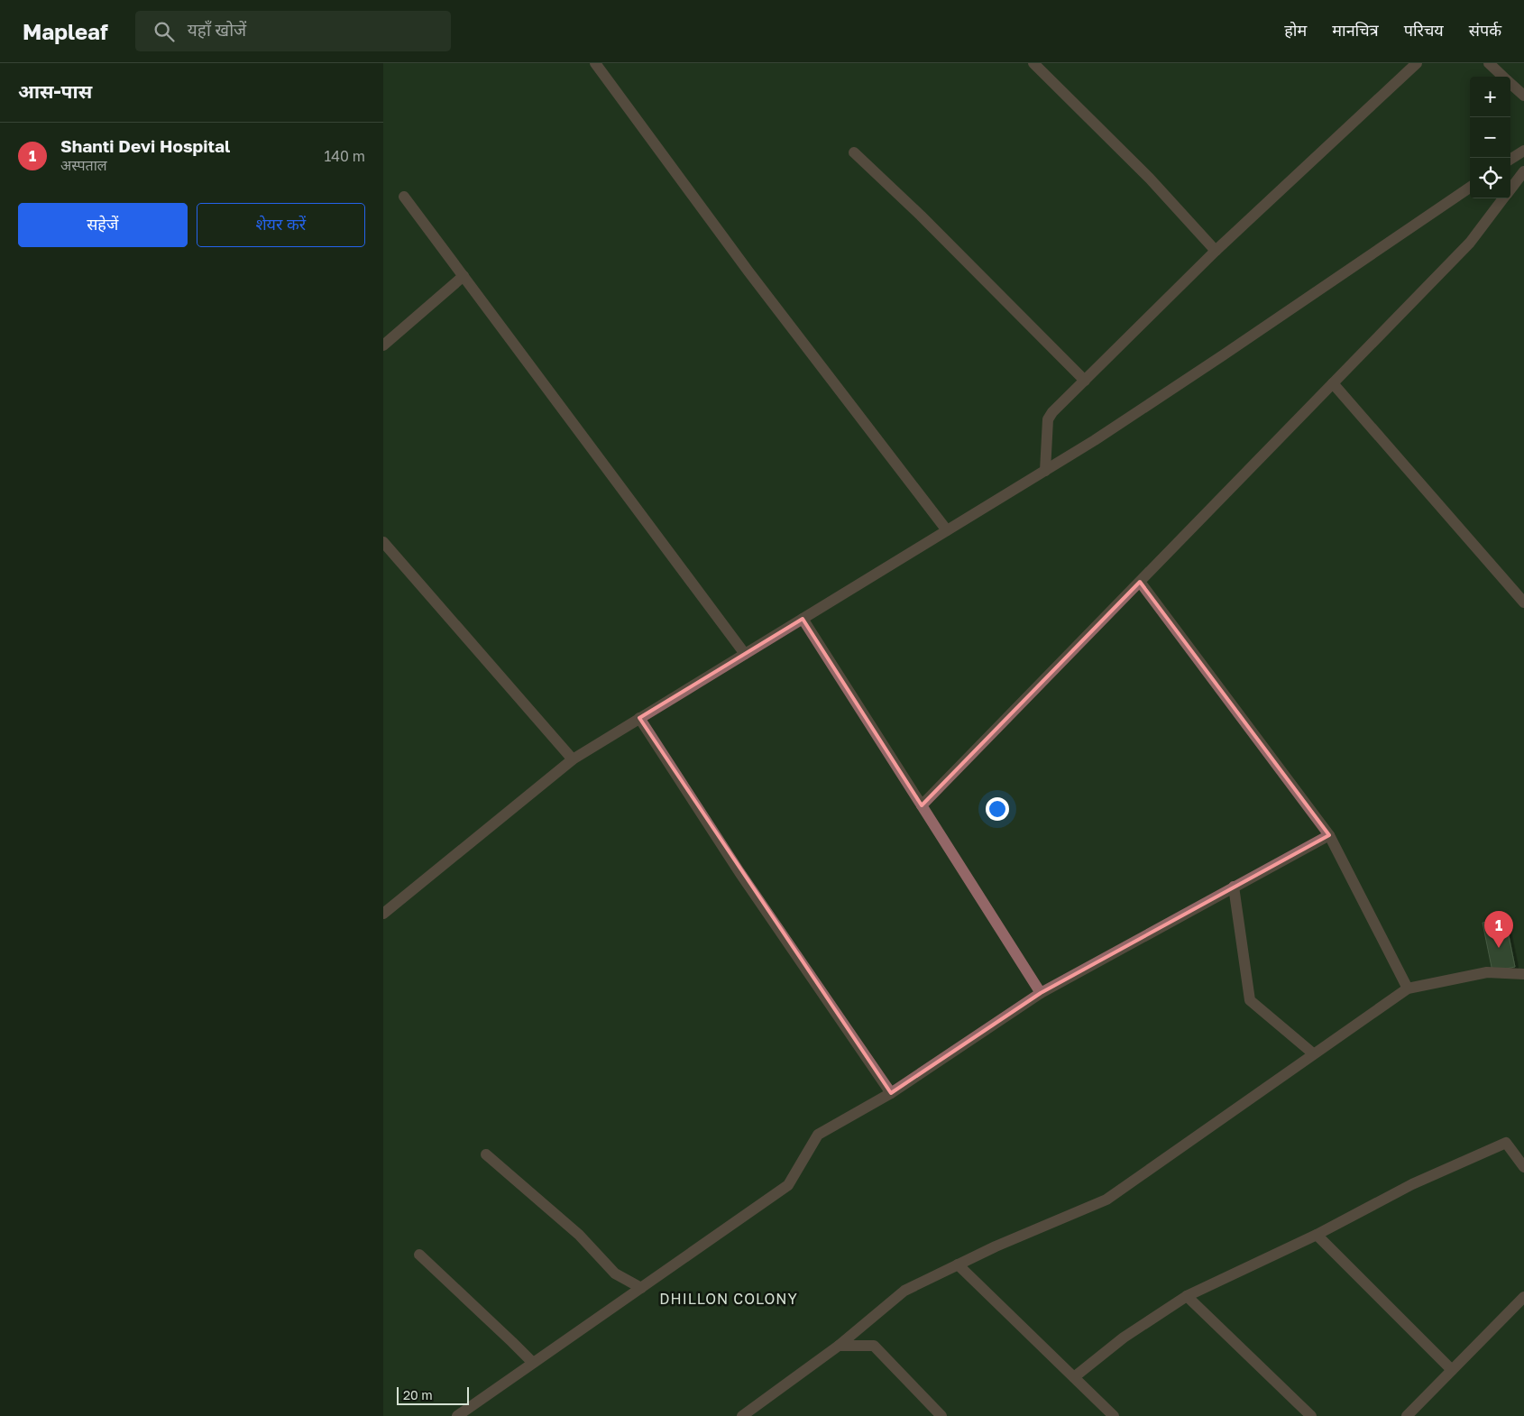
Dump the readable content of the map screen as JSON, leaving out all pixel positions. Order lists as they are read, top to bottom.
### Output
{
  "districts": ["DHILLON COLONY"],
  "scale_bar": "20 m",
  "page": {
    "header": "Mapleaf",
    "search": "यहाँ खोजें",
    "nav": [
      "होम",
      "मानचित्र",
      "परिचय",
      "संपर्क"
    ],
    "heading": "आस-पास",
    "map_buttons": ["+", "−"],
    "list": [
      {
        "mark": "1",
        "name": "Shanti Devi Hospital",
        "note": "अस्पताल",
        "value": "140 m"
      }
    ],
    "buttons": ["सहेजें", "शेयर करें"],
    "pins": "1",
    "scale": "20 m"
  }
}
